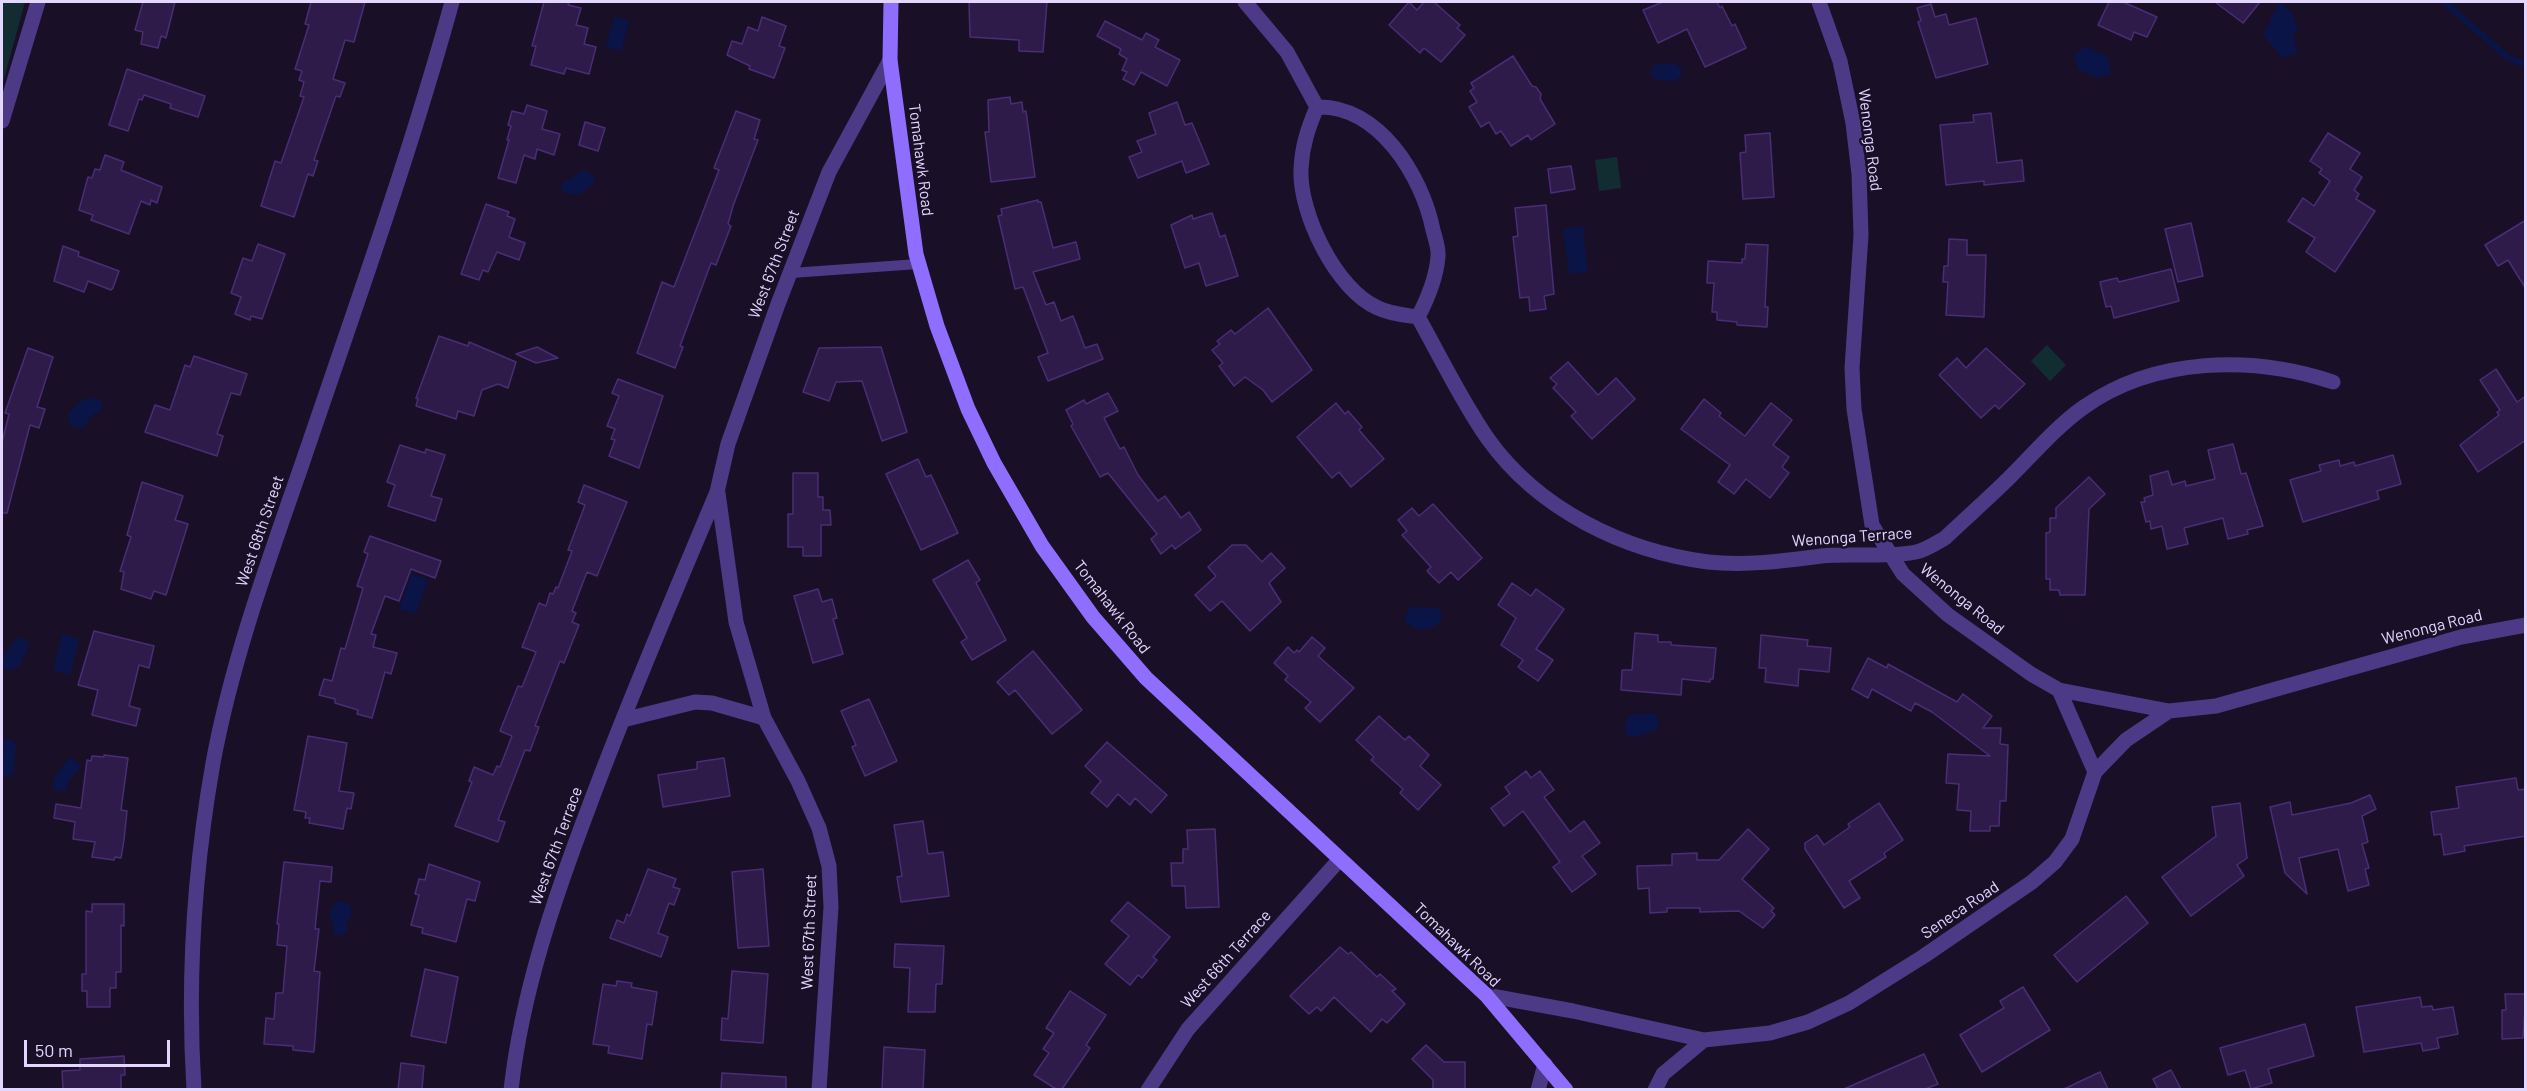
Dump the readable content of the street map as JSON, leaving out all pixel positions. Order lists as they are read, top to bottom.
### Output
{
  "streets": {
    "street": [
      "Wenonga Road",
      "Tomahawk Road",
      "West 67th Street",
      "West 68th Street",
      "Wenonga Terrace",
      "West 67th Terrace",
      "Seneca Road",
      "West 66th Terrace"
    ]
  },
  "crossings": [
    ["Wenonga Road", "Wenonga Terrace"],
    ["Tomahawk Road", "West 67th Street"],
    ["Tomahawk Road", "Seneca Road"],
    ["Tomahawk Road", "West 66th Terrace"],
    ["West 67th Street", "West 67th Terrace"]
  ],
  "scale_bar": "50 m"
}
